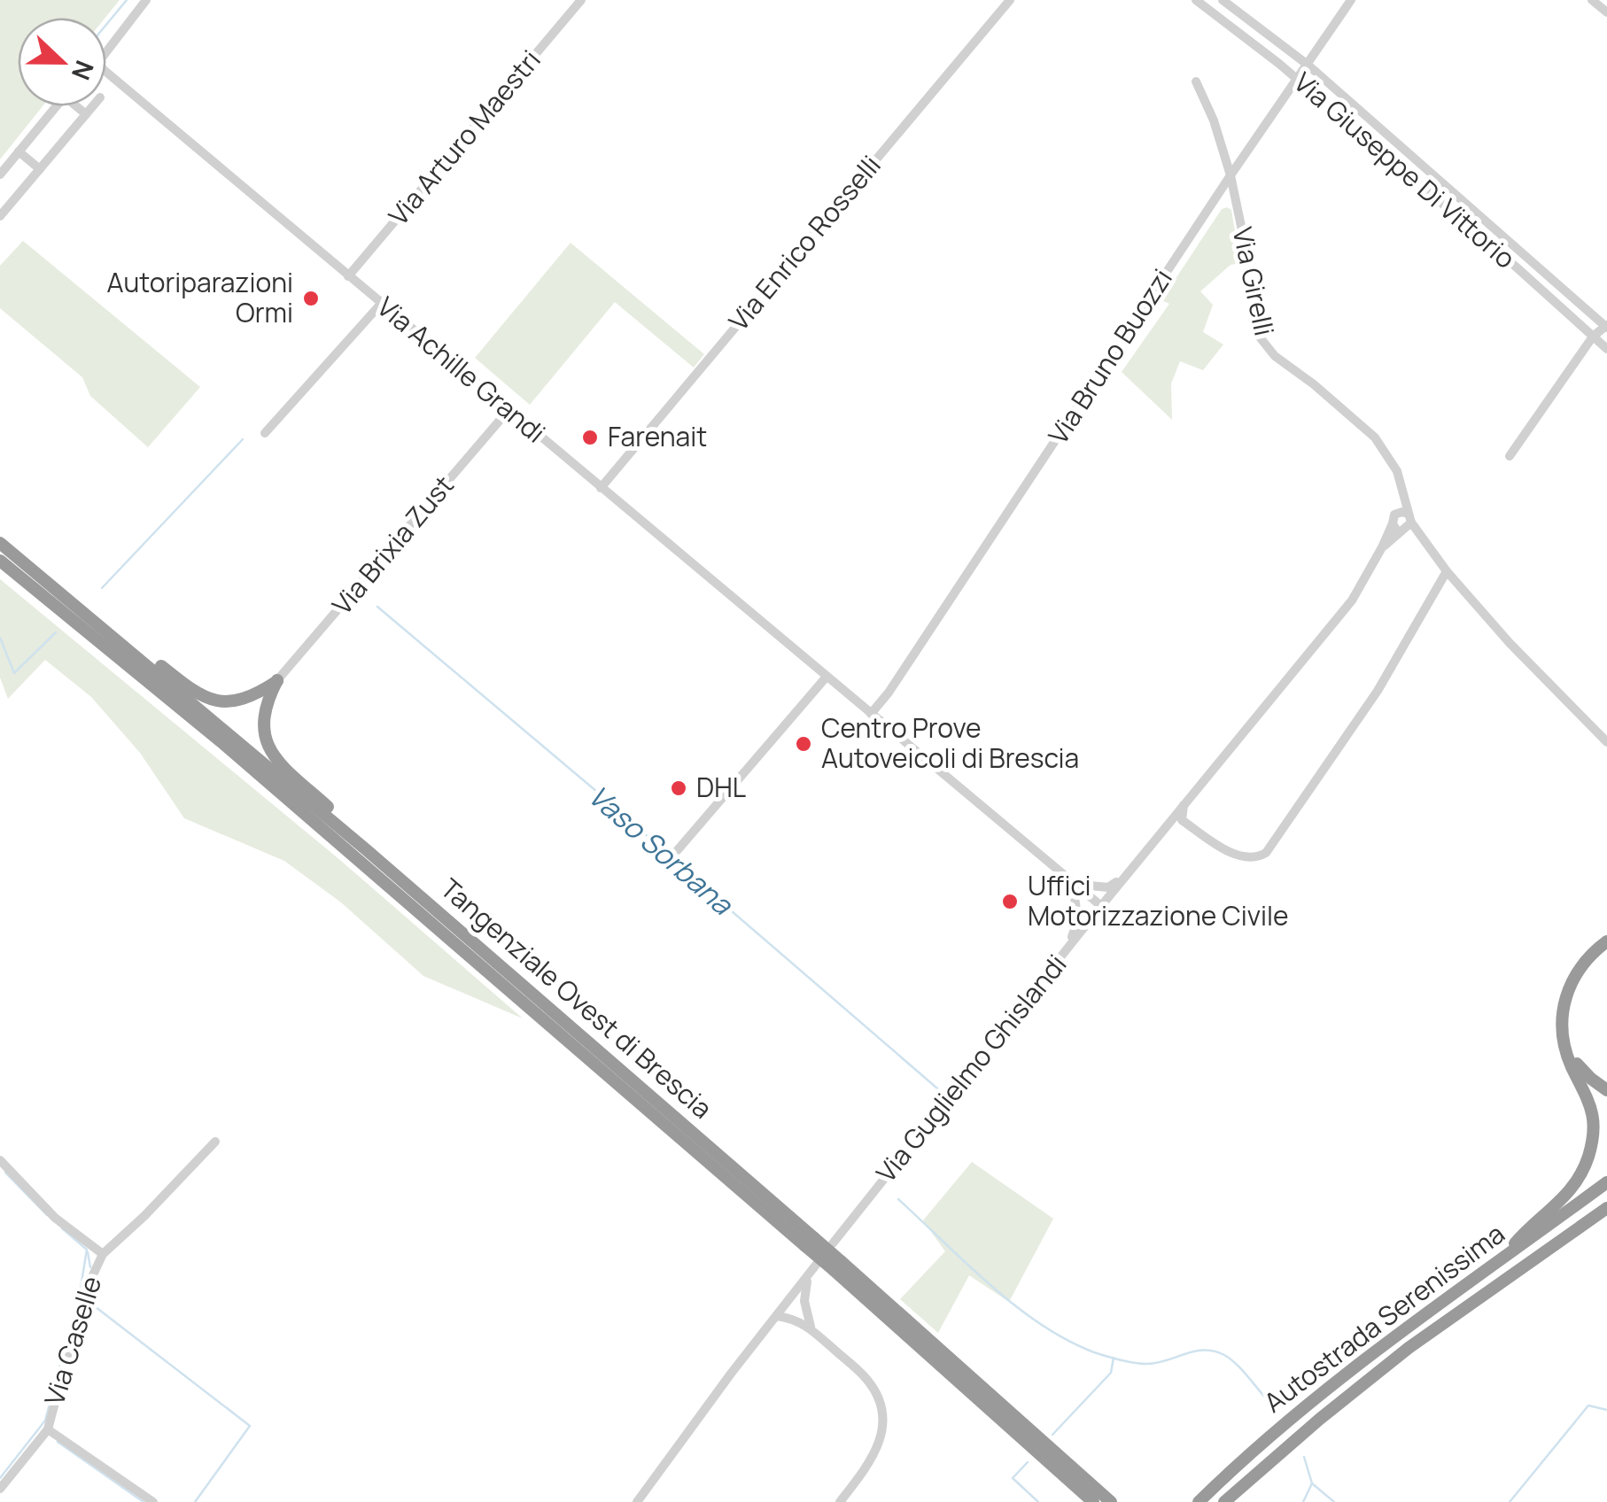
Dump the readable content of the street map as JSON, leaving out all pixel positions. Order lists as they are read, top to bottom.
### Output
{
  "streets": {
    "highway": ["Tangenziale Ovest di Brescia", "Autostrada Serenissima"],
    "street": [
      "Via Arturo Maestri",
      "Via Giuseppe Di Vittorio",
      "Via Enrico Rosselli",
      "Via Girelli",
      "Via Bruno Buozzi",
      "Via Achille Grandi",
      "Via Brixia Zust",
      "Via Guglielmo Ghislandi",
      "Via Caselle"
    ]
  },
  "crossings": [
    ["Via Arturo Maestri", "Via Achille Grandi"],
    ["Via Giuseppe Di Vittorio", "Via Bruno Buozzi"],
    ["Via Enrico Rosselli", "Via Achille Grandi"],
    ["Via Girelli", "Via Bruno Buozzi"],
    ["Via Bruno Buozzi", "Via Achille Grandi"],
    ["Via Achille Grandi", "Via Brixia Zust"],
    ["Via Achille Grandi", "Via Guglielmo Ghislandi"]
  ],
  "water": ["Vaso Sorbana"],
  "places": [
    "Autoriparazioni Ormi",
    "Farenait",
    "Centro Prove Autoveicoli di Brescia",
    "DHL",
    "Uffici Motorizzazione Civile"
  ],
  "north": "right"
}
